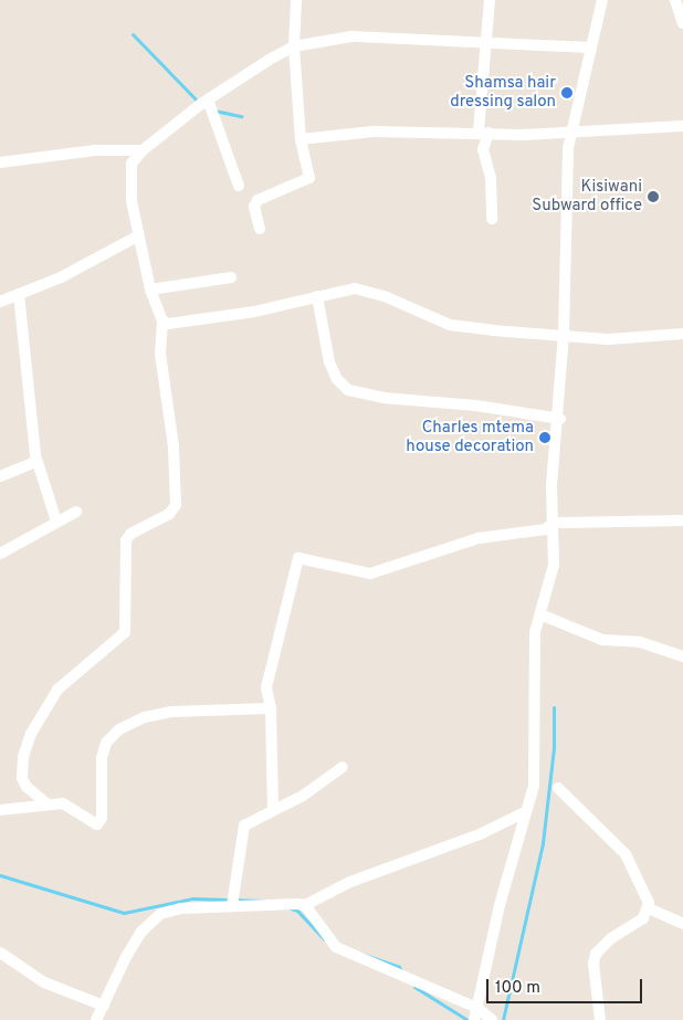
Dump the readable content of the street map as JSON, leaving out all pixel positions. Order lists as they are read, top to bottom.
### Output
{
  "places": ["Shamsa hair dressing salon", "Kisiwani Subward office", "Charles mtema house decoration"],
  "scale_bar": "100 m"
}
